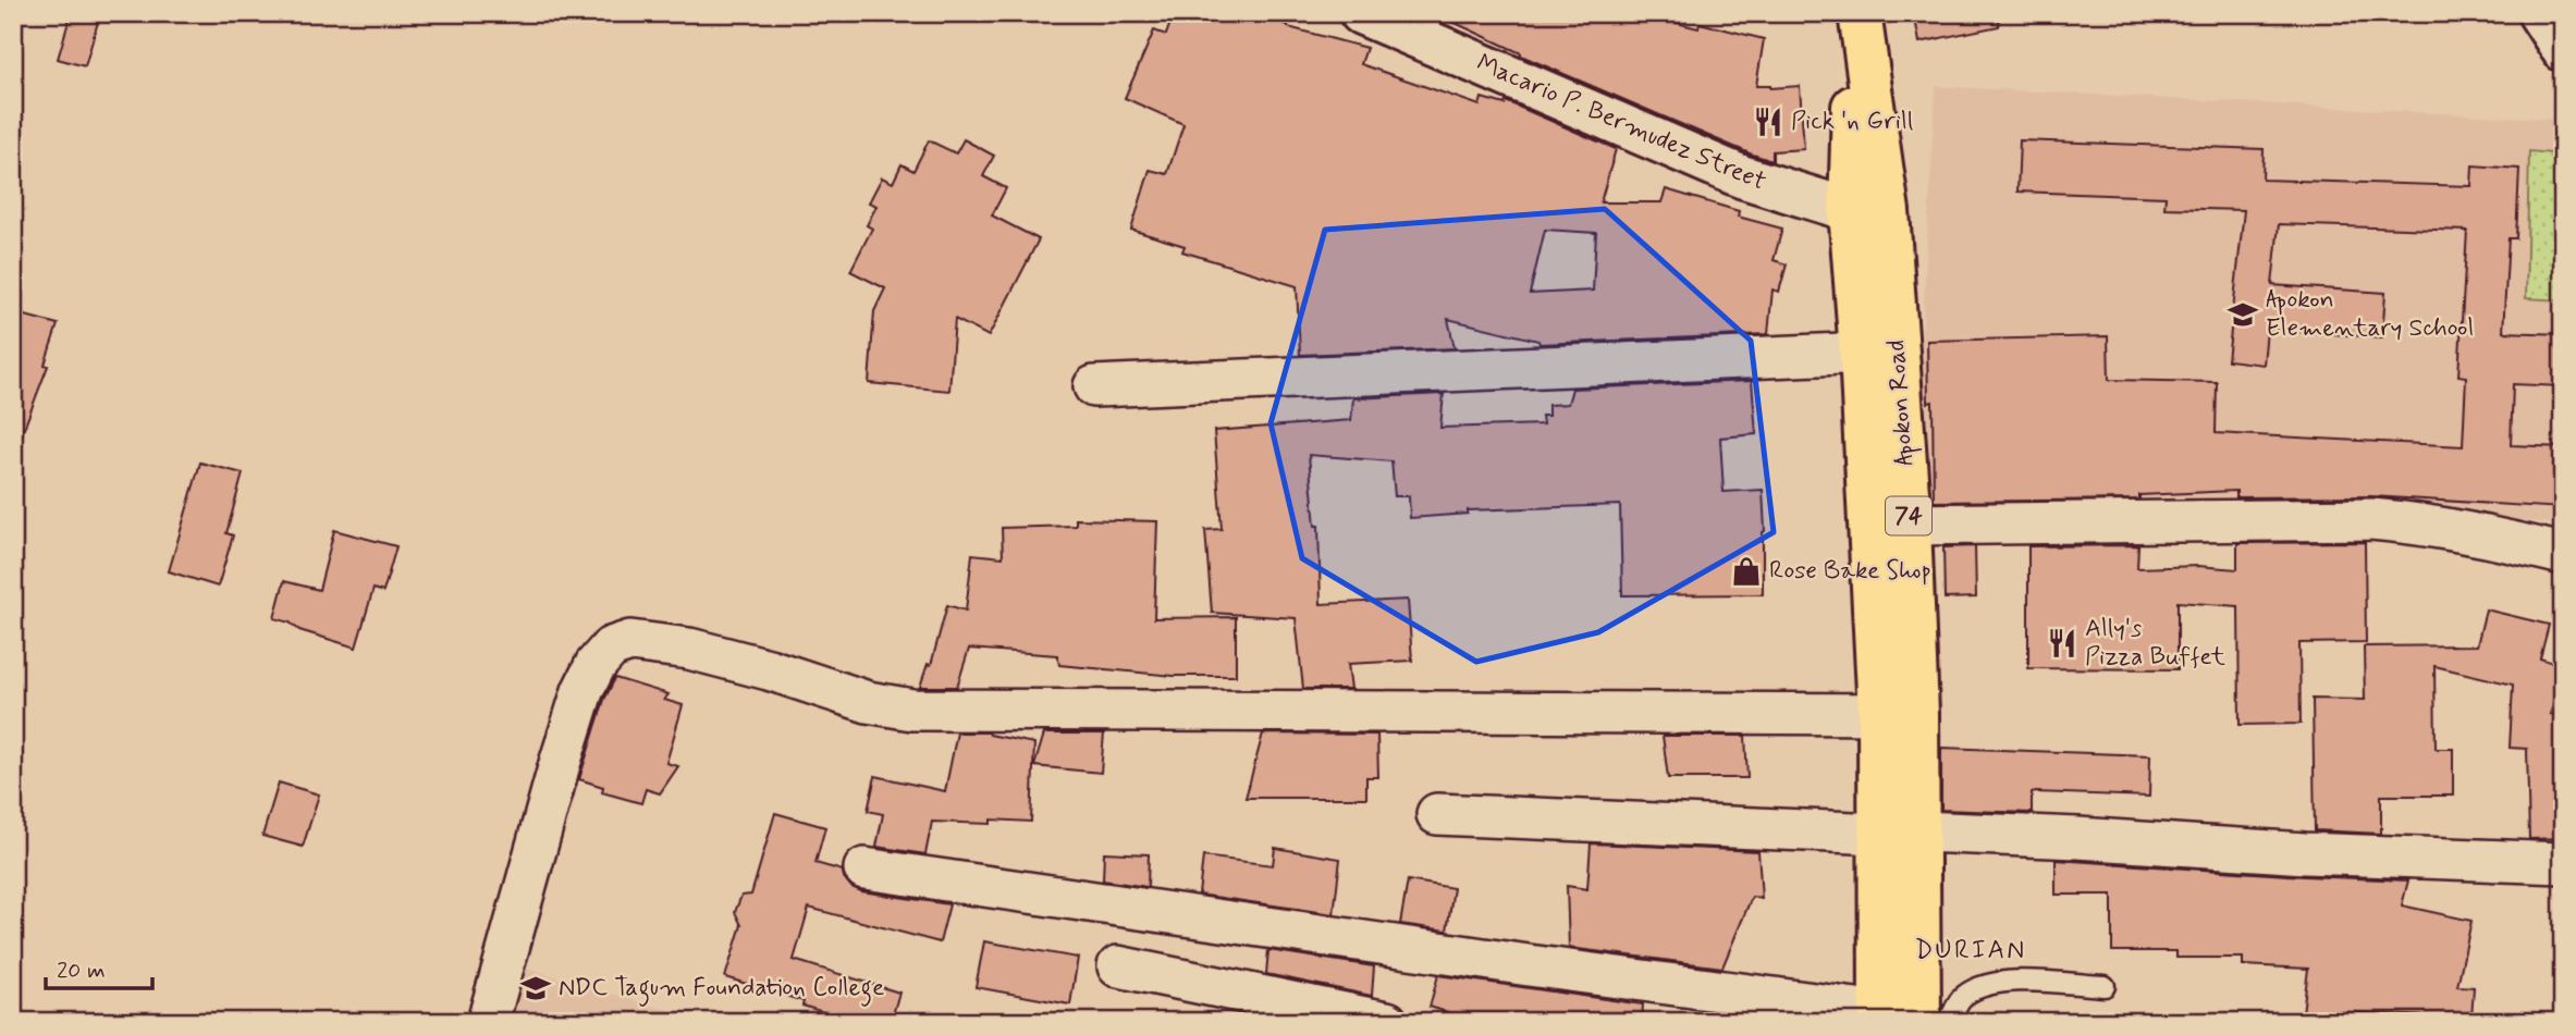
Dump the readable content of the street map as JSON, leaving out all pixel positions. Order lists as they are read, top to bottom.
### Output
{
  "streets": {
    "highway": ["Apokon Road", "74"],
    "main road": ["Macario P. Bermudez Street"]
  },
  "crossings": [
    ["Macario P. Bermudez Street", "Apokon Road"]
  ],
  "districts": ["DURIAN"],
  "places": {
    "restaurant": ["Pick 'n Grill", "Ally's Pizza Buffet"],
    "school or university": ["Apokon Elementary School", "NDC Tagum Foundation College"],
    "shop": ["Rose Bake Shop"]
  },
  "scale_bar": "20 m"
}
